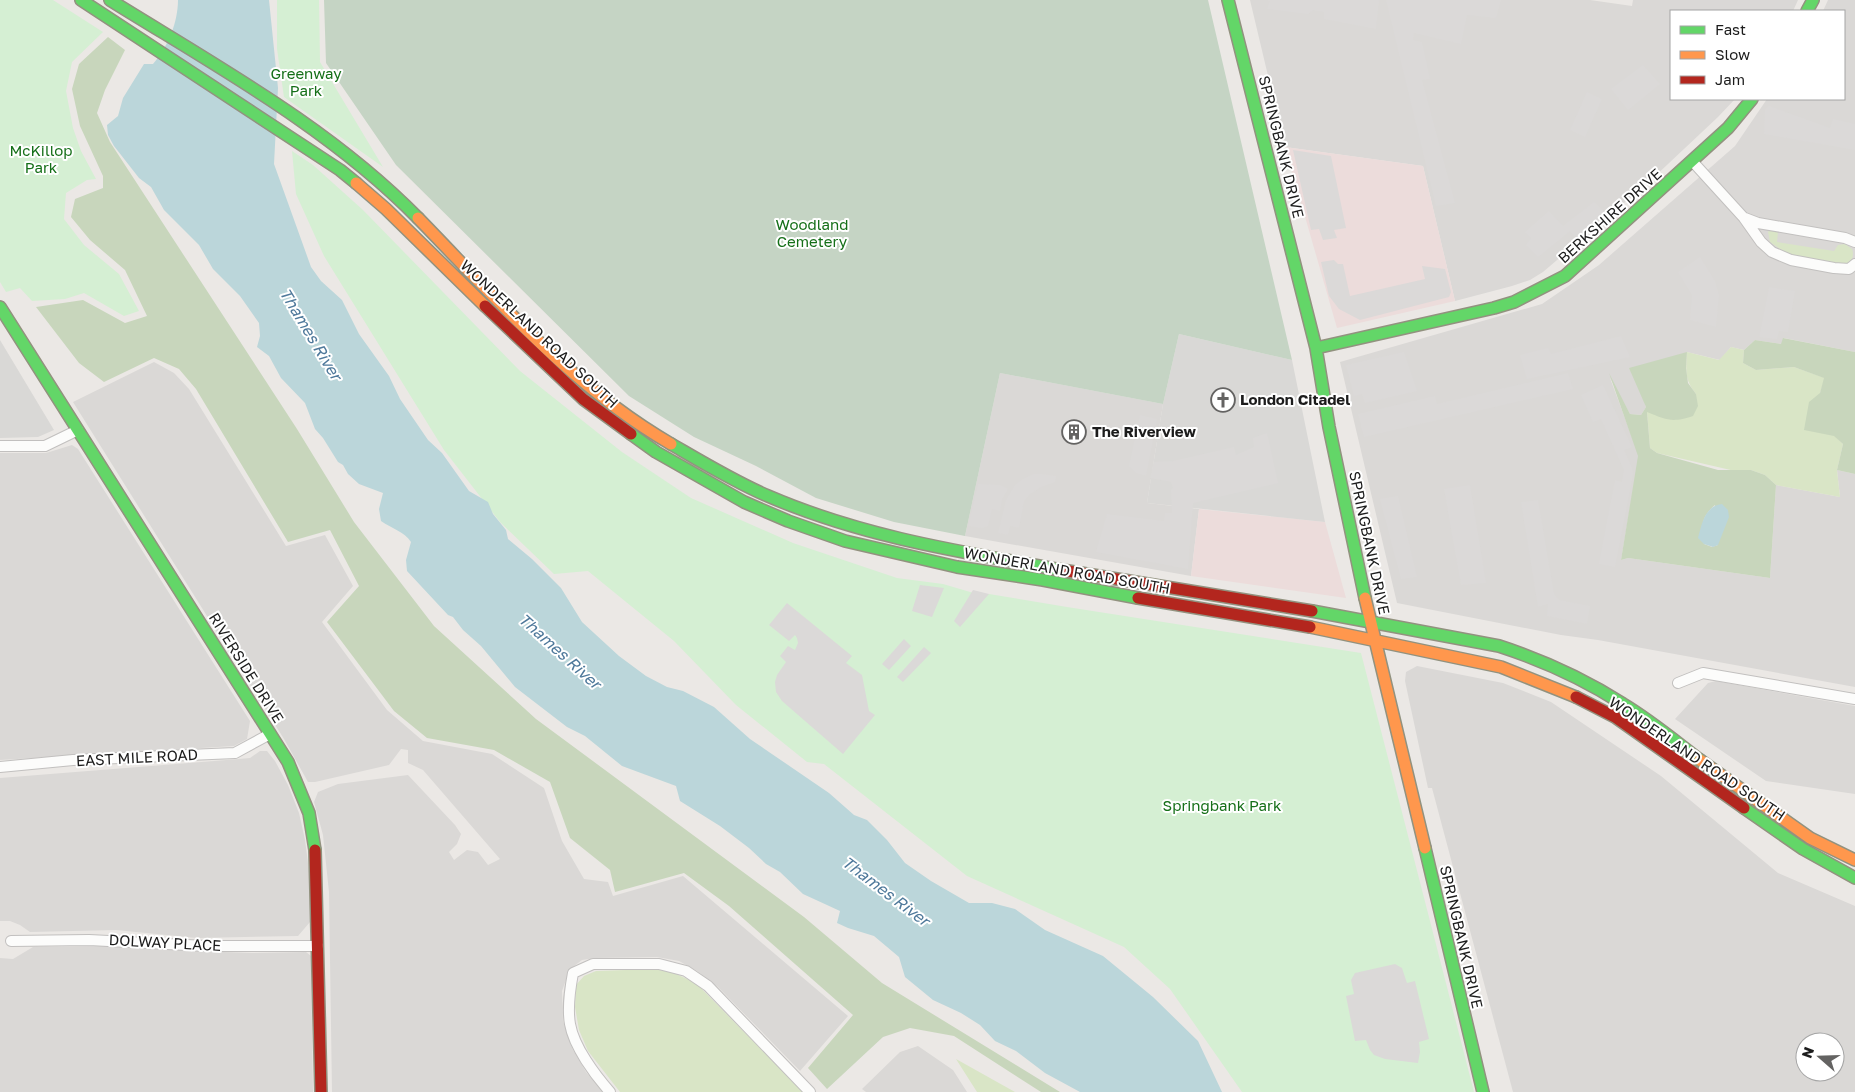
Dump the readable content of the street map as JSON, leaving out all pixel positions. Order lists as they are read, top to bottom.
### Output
{
  "streets": {
    "main road": [
      "SPRINGBANK DRIVE",
      "BERKSHIRE DRIVE",
      "WONDERLAND ROAD SOUTH",
      "RIVERSIDE DRIVE"
    ],
    "street": ["EAST MILE ROAD", "DOLWAY PLACE"]
  },
  "crossings": [
    ["SPRINGBANK DRIVE", "BERKSHIRE DRIVE"],
    ["SPRINGBANK DRIVE", "WONDERLAND ROAD SOUTH"],
    ["RIVERSIDE DRIVE", "EAST MILE ROAD"],
    ["RIVERSIDE DRIVE", "DOLWAY PLACE"]
  ],
  "water": ["Thames River"],
  "parks": [
    "Greenway Park",
    "McKillop Park",
    "Woodland Cemetery",
    "Springbank Park"
  ],
  "places": {
    "church": ["London Citadel"],
    "building": ["The Riverview"]
  },
  "legend": ["Fast", "Slow", "Jam"],
  "north": "left"
}
